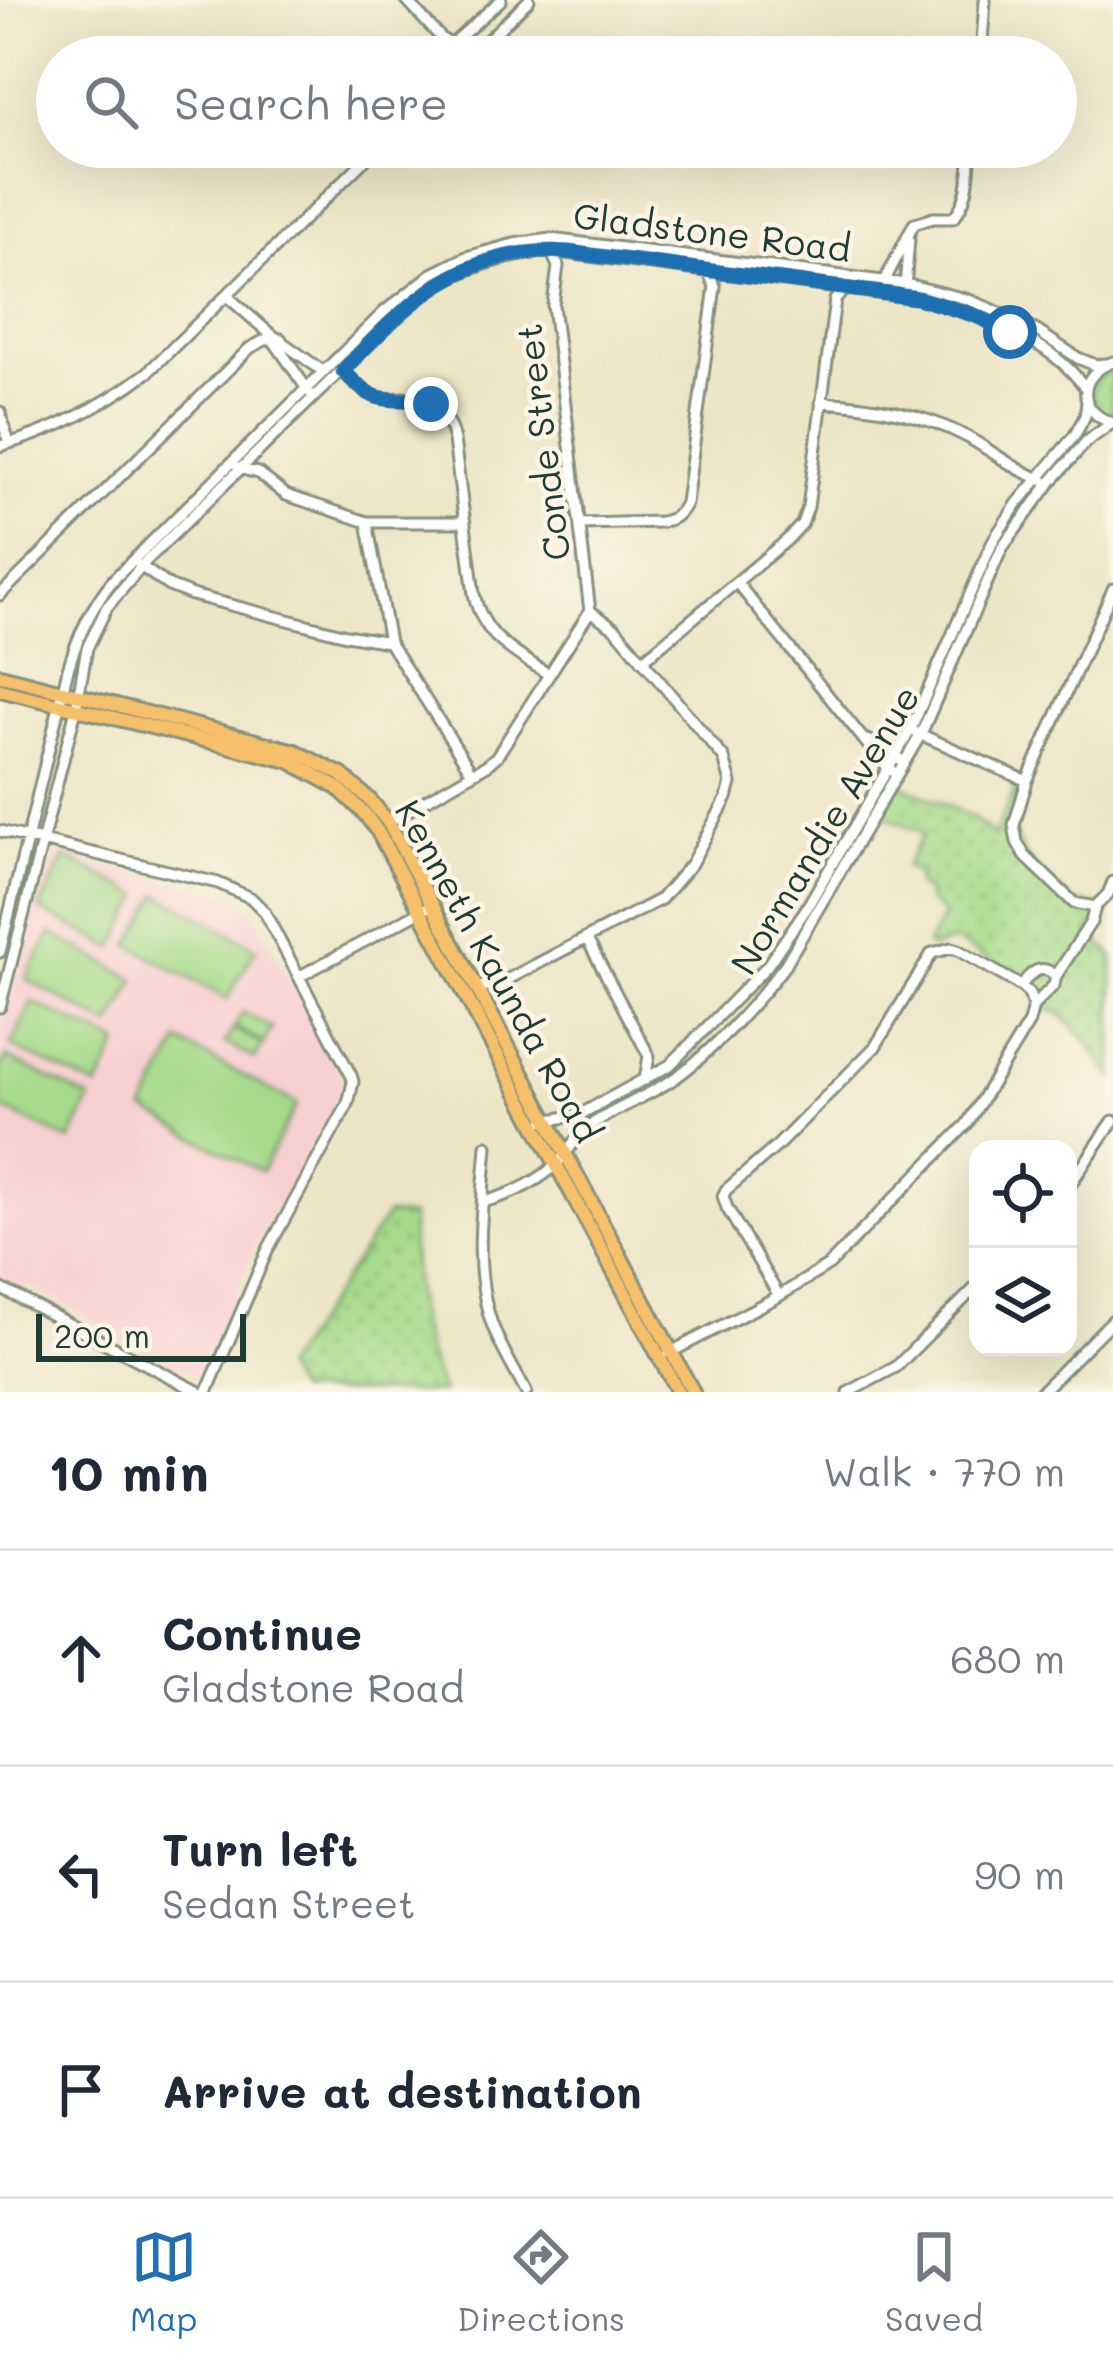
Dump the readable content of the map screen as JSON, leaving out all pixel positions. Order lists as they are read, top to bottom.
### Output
{
  "streets": {
    "main road": ["Kenneth Kaunda Road"],
    "street": ["Gladstone Road", "Conde Street", "Normandie Avenue"]
  },
  "crossings": [
    ["Gladstone Road", "Kenneth Kaunda Road"],
    ["Normandie Avenue", "Kenneth Kaunda Road"]
  ],
  "scale_bar": "200 m",
  "page": {
    "search": "Search here",
    "scale": "200 m",
    "heading": ["10 min", "Walk · 770 m"],
    "list": [
      ["Continue", "Gladstone Road", "680 m"],
      ["Turn left", "Sedan Street", "90 m"],
      "Arrive at destination"
    ],
    "nav": ["Map", "Directions", "Saved"]
  }
}
